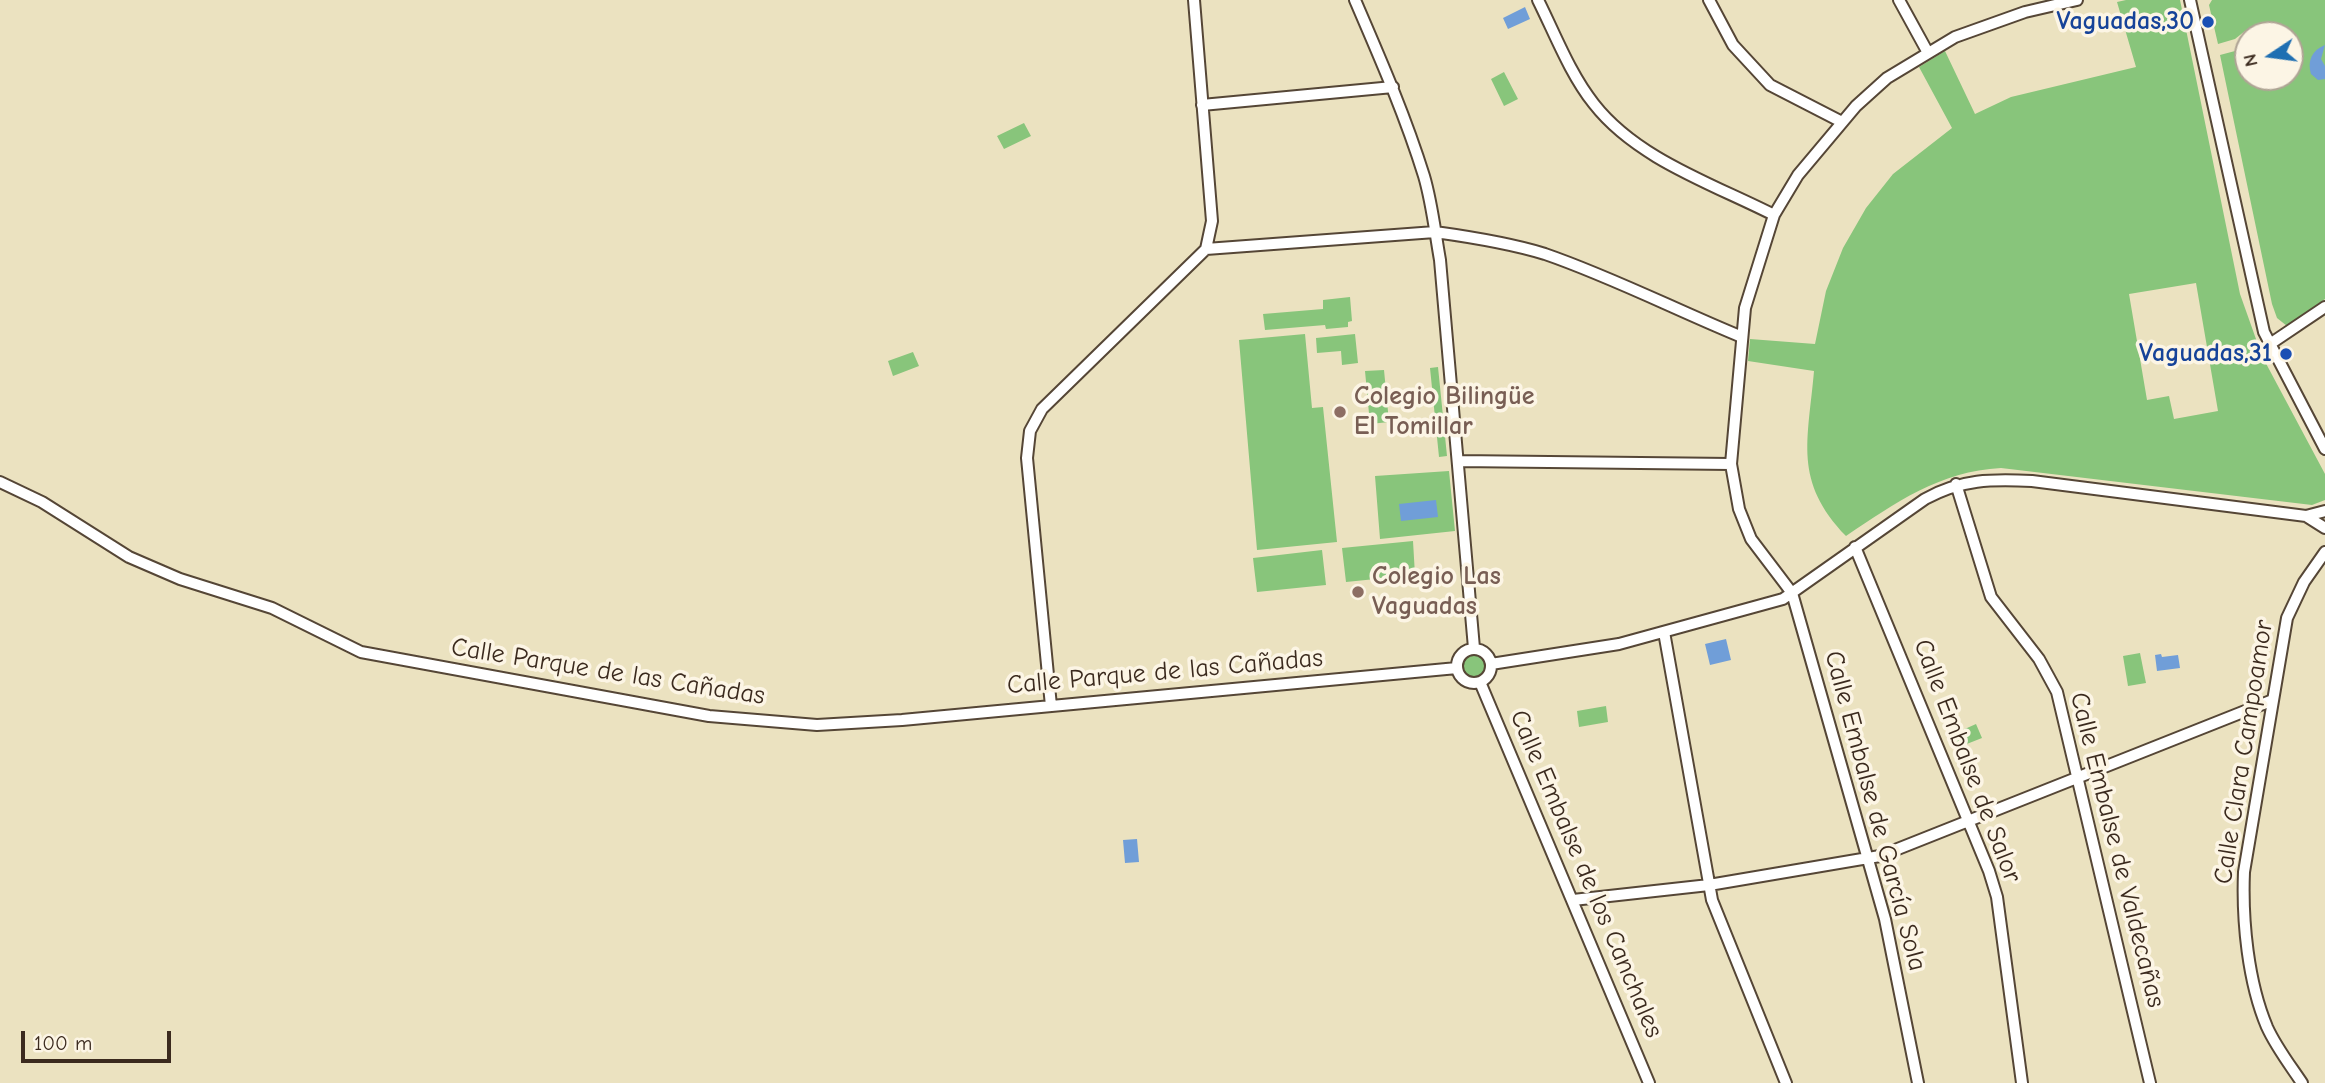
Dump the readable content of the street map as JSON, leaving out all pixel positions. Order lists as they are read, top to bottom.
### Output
{
  "streets": {
    "street": [
      "Calle Parque de las Cañadas",
      "Calle Clara Campoamor",
      "Calle Embalse de Salor",
      "Calle Embalse de García Sola",
      "Calle Embalse de Valdecañas",
      "Calle Embalse de los Canchales"
    ]
  },
  "crossings": [
    ["Calle Parque de las Cañadas", "Calle Embalse de los Canchales"]
  ],
  "places": [
    "Vaguadas,30",
    "Vaguadas,31",
    "Colegio Bilingüe El Tomillar",
    "Colegio Las Vaguadas"
  ],
  "scale_bar": "100 m",
  "north": "left"
}
